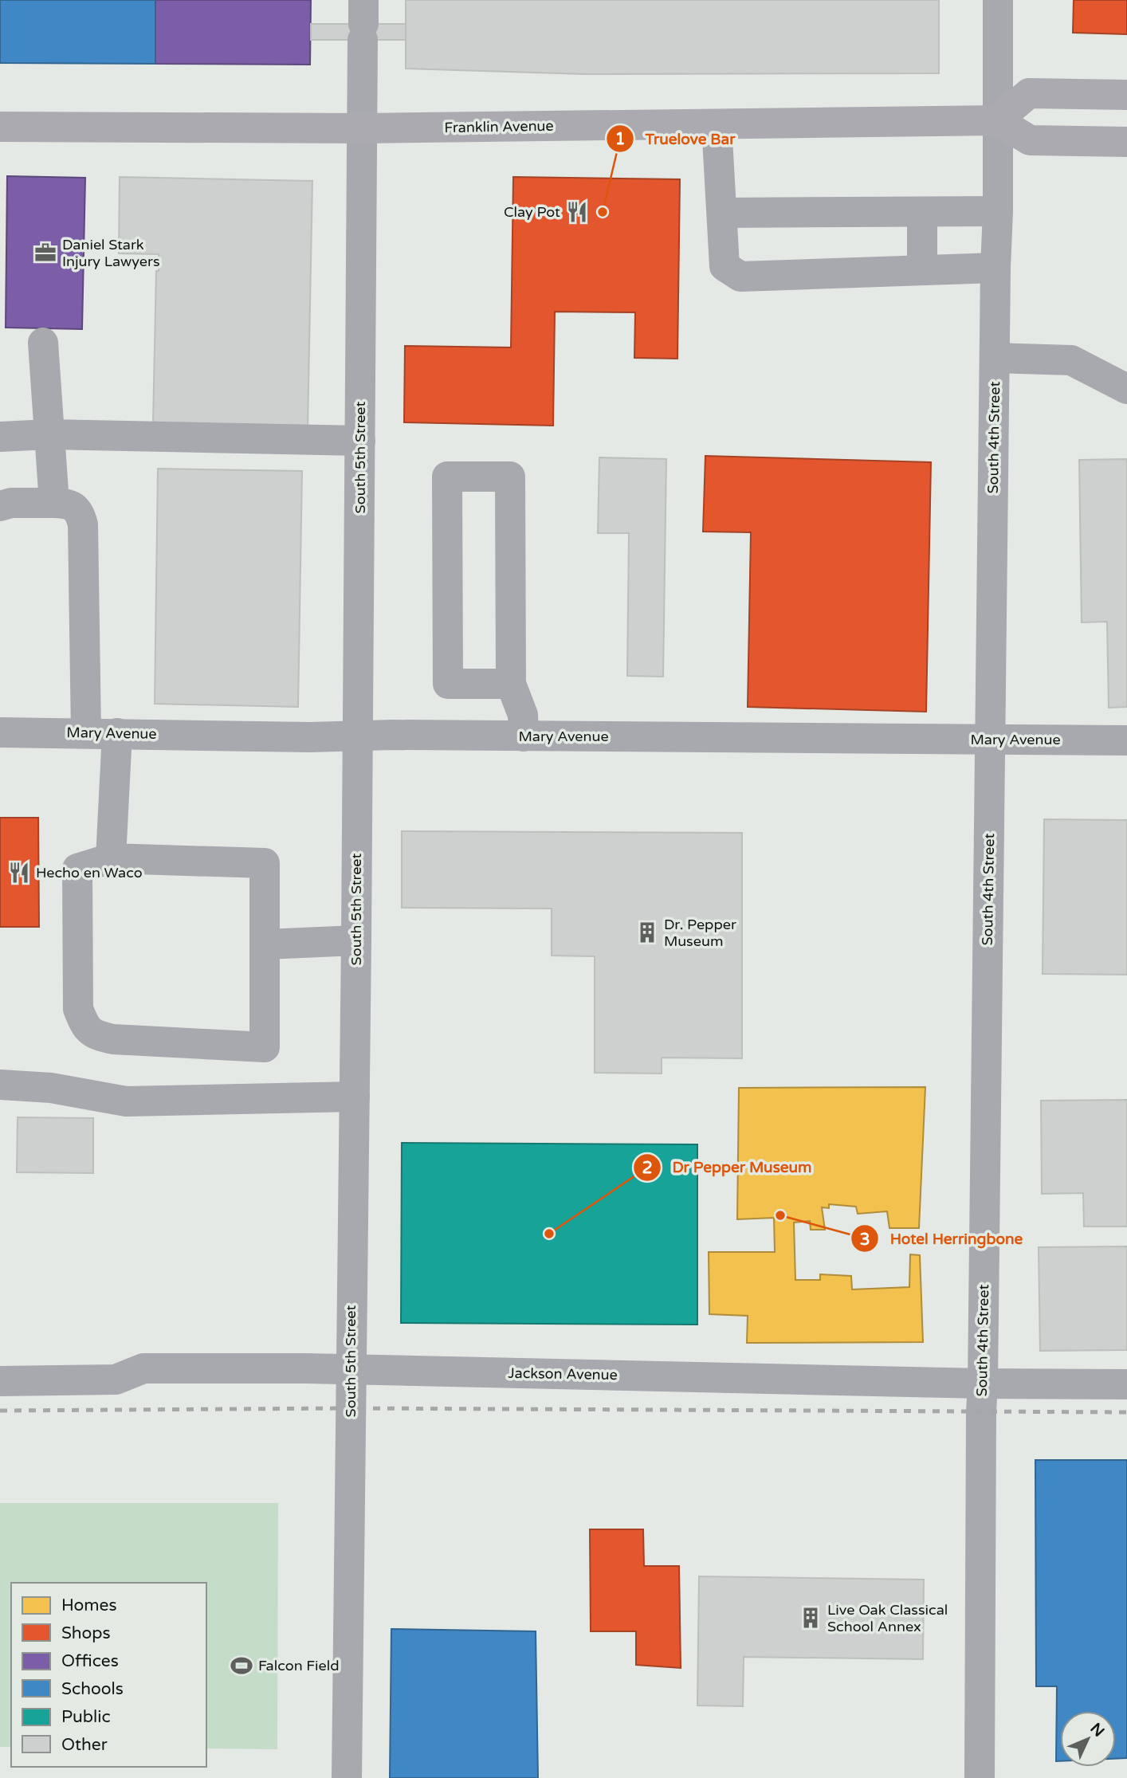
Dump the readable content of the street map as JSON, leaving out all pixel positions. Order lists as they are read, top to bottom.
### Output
{
  "streets": {
    "main road": ["Franklin Avenue"],
    "street": [
      "South 4th Street",
      "South 5th Street",
      "Mary Avenue",
      "Jackson Avenue"
    ]
  },
  "crossings": [
    ["Franklin Avenue", "South 4th Street"],
    ["Franklin Avenue", "South 5th Street"],
    ["South 4th Street", "Mary Avenue"],
    ["South 4th Street", "Jackson Avenue"],
    ["South 5th Street", "Mary Avenue"],
    ["South 5th Street", "Jackson Avenue"]
  ],
  "places": {
    "restaurant": ["Clay Pot", "Hecho en Waco"],
    "other": ["Truelove Bar", "Hotel Herringbone", "Dr Pepper Museum"],
    "office": ["Daniel Stark Injury Lawyers"],
    "building": ["Dr. Pepper Museum", "Live Oak Classical School Annex"],
    "sports": ["Falcon Field"]
  },
  "legend": [
    "Homes",
    "Shops",
    "Offices",
    "Schools",
    "Public",
    "Other"
  ],
  "north": "top right"
}
